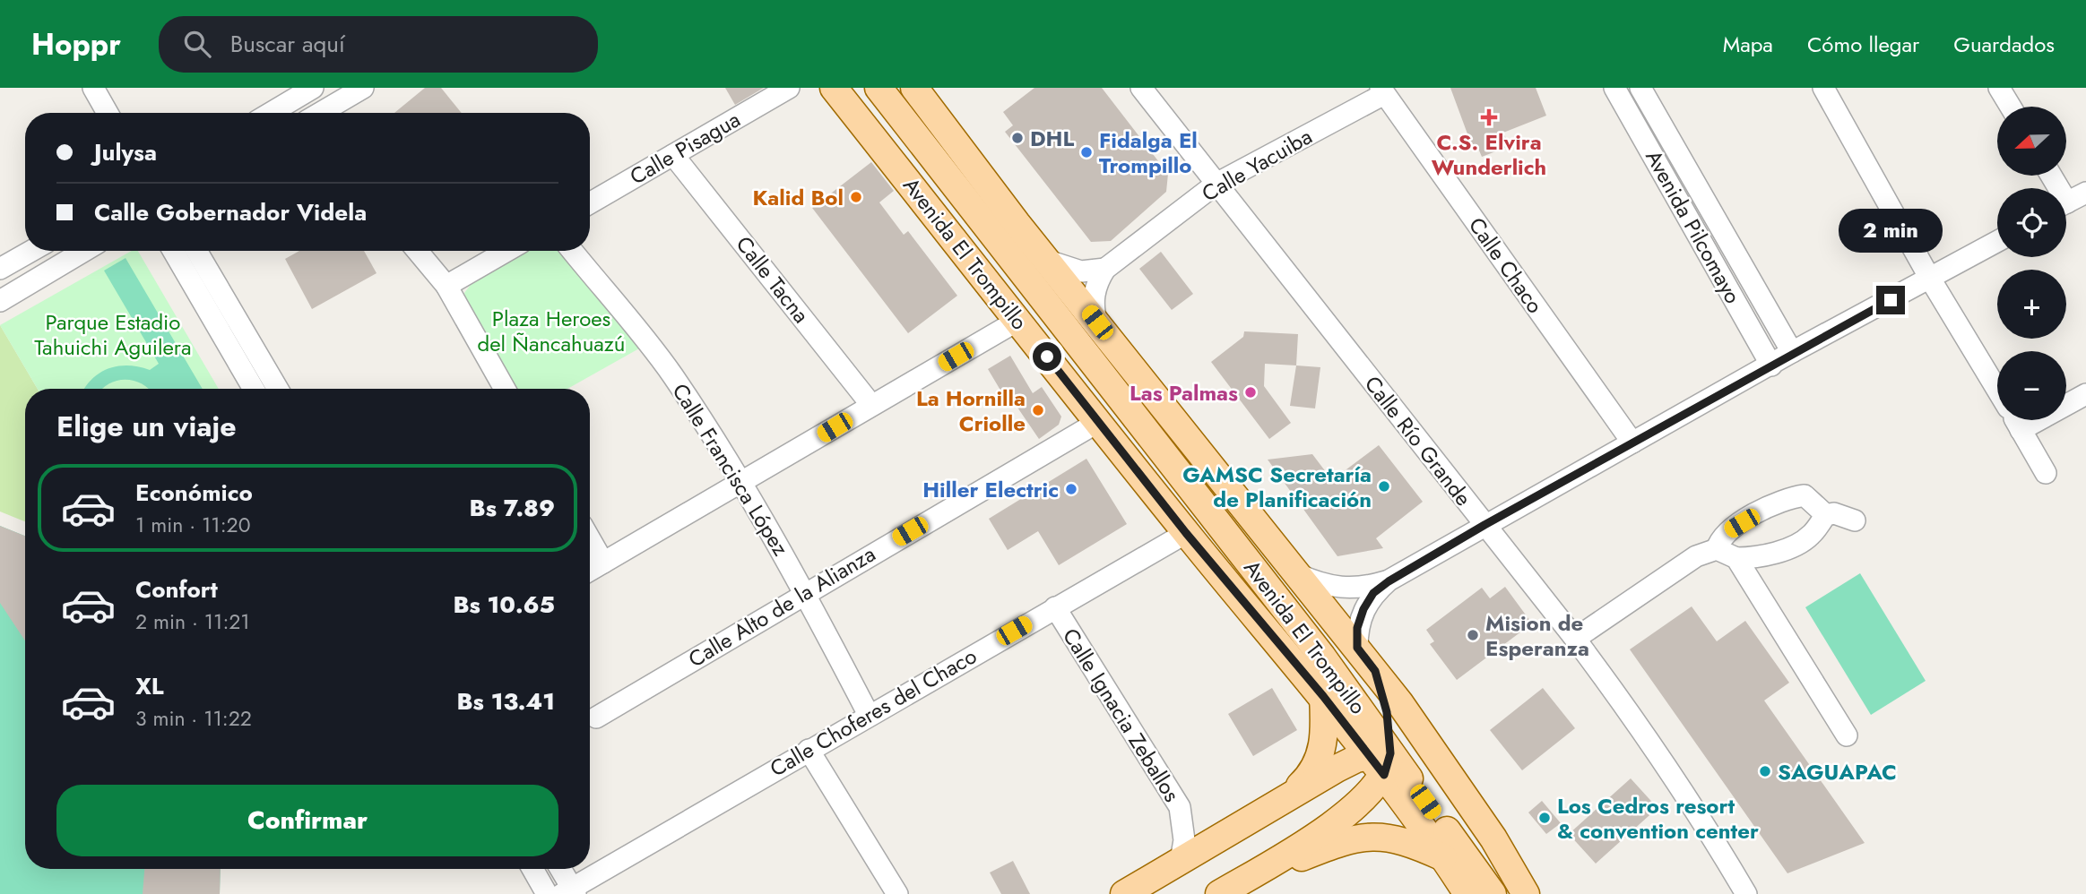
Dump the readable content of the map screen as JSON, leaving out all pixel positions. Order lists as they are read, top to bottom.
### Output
{
  "streets": {
    "main road": ["Avenida El Trompillo"],
    "street": [
      "Calle Pisagua",
      "Calle Yacuiba",
      "Avenida Pilcomayo",
      "Calle Chaco",
      "Calle Tacna",
      "Calle Río Grande",
      "Calle Francisca López",
      "Calle Alto de la Alianza",
      "Calle Choferes del Chaco",
      "Calle Ignacia Zeballos"
    ]
  },
  "crossings": [
    ["Calle Pisagua", "Calle Tacna"],
    ["Calle Yacuiba", "Calle Chaco"],
    ["Calle Yacuiba", "Calle Río Grande"],
    ["Avenida El Trompillo", "Calle Alto de la Alianza"],
    ["Avenida El Trompillo", "Calle Choferes del Chaco"],
    ["Calle Francisca López", "Calle Alto de la Alianza"],
    ["Calle Francisca López", "Calle Choferes del Chaco"],
    ["Calle Choferes del Chaco", "Calle Ignacia Zeballos"]
  ],
  "parks": ["Plaza Heroes del Ñancahuazú", "Parque Estadio Tahuichi Aguilera"],
  "places": {
    "health": ["C.S. Elvira Wunderlich"],
    "other": [
      "DHL",
      "Fidalga El Trompillo",
      "Kalid Bol",
      "Las Palmas",
      "La Hornilla Criolle",
      "GAMSC Secretaría de Planificación",
      "Hiller Electric",
      "Mision de Esperanza",
      "SAGUAPAC",
      "Los Cedros resort & convention center"
    ]
  },
  "north": "left",
  "page": {
    "header": "Hoppr",
    "search": "Buscar aquí",
    "nav": ["Mapa", "Cómo llegar", "Guardados"],
    "map_buttons": ["+", "−"],
    "banner": ["Julysa", "Calle Gobernador Videla"],
    "bubble": "2 min",
    "heading": "Elige un viaje",
    "list": [
      {
        "name": "Económico",
        "note": "1 min · 11:20",
        "value": "Bs 7.89"
      },
      {
        "name": "Confort",
        "note": "2 min · 11:21",
        "value": "Bs 10.65"
      },
      {
        "name": "XL",
        "note": "3 min · 11:22",
        "value": "Bs 13.41"
      }
    ],
    "buttons": "Confirmar"
  }
}
